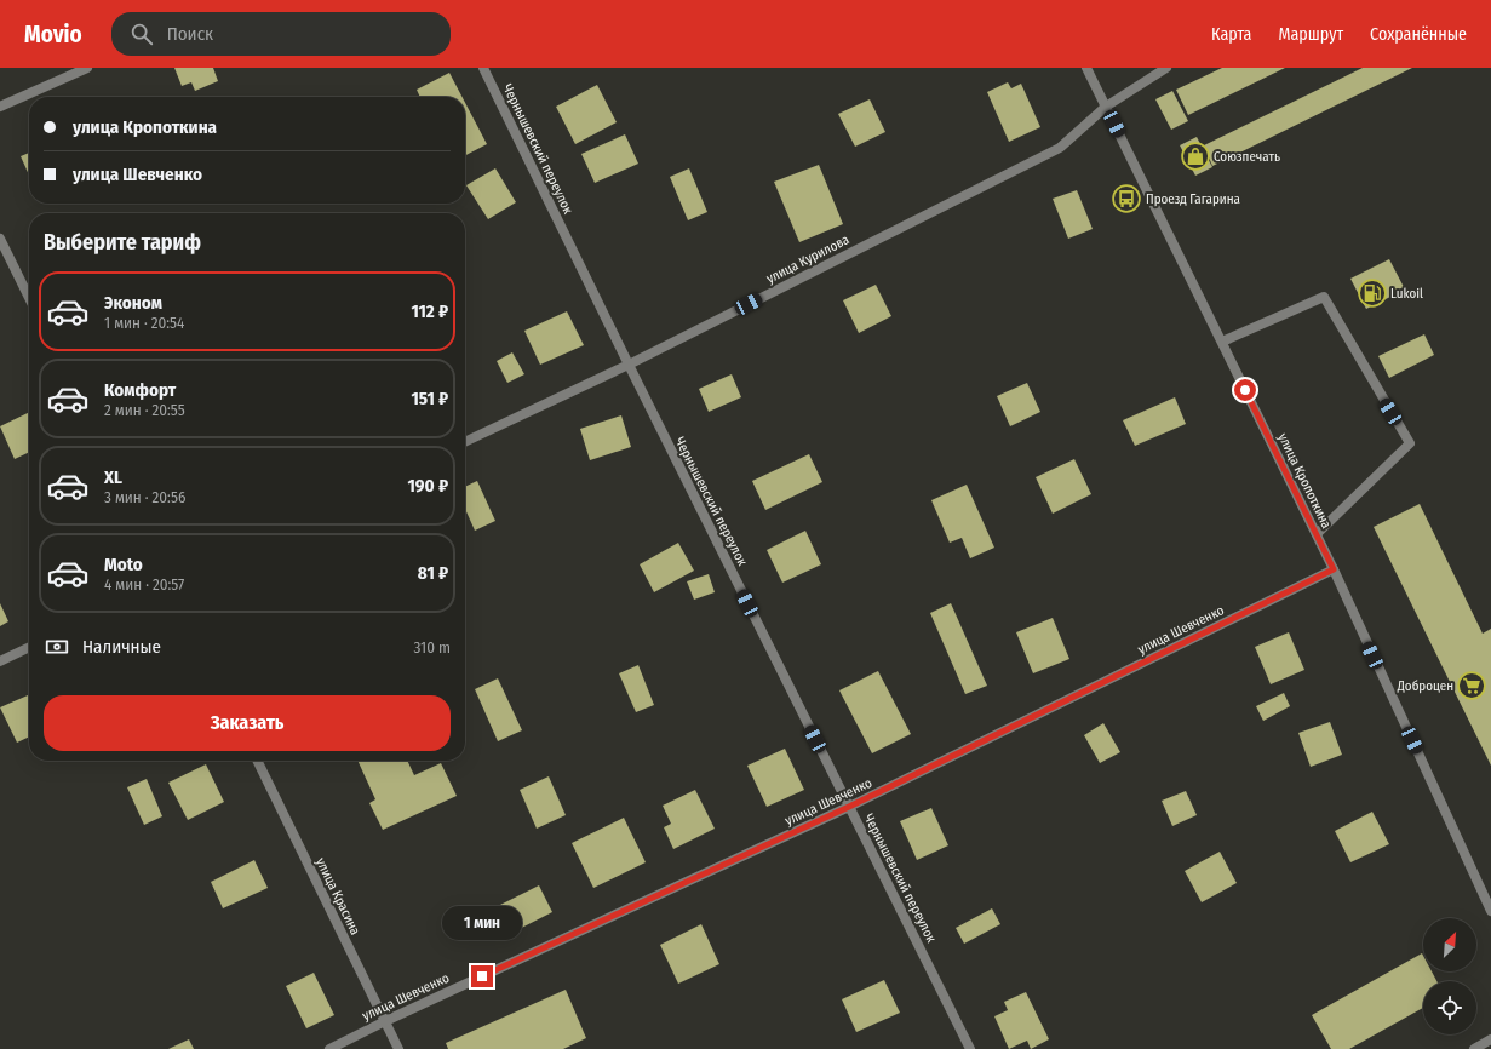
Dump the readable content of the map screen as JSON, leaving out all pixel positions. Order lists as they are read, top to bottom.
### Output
{
  "streets": {
    "street": [
      "Чернышевский переулок",
      "улица Курилова",
      "улица Кропоткина",
      "улица Шевченко",
      "улица Красина"
    ]
  },
  "crossings": [
    ["Чернышевский переулок", "улица Курилова"],
    ["Чернышевский переулок", "улица Шевченко"],
    ["улица Курилова", "улица Кропоткина"],
    ["улица Кропоткина", "улица Шевченко"],
    ["улица Шевченко", "улица Красина"]
  ],
  "places": {
    "shop": ["Союзпечать"],
    "bus stop": ["Проезд Гагарина"],
    "fuel station": ["Lukoil"],
    "supermarket": ["Доброцен"]
  },
  "north": "top right",
  "page": {
    "header": "Movio",
    "search": "Поиск",
    "nav": ["Карта", "Маршрут", "Сохранённые"],
    "banner": ["улица Кропоткина", "улица Шевченко"],
    "heading": "Выберите тариф",
    "list": [
      {
        "name": "Эконом",
        "note": "1 мин · 20:54",
        "value": "112 ₽"
      },
      {
        "name": "Комфорт",
        "note": "2 мин · 20:55",
        "value": "151 ₽"
      },
      {
        "name": "XL",
        "note": "3 мин · 20:56",
        "value": "190 ₽"
      },
      {
        "name": "Moto",
        "note": "4 мин · 20:57",
        "value": "81 ₽"
      }
    ],
    "pay": ["Наличные", "310 m"],
    "buttons": "Заказать",
    "bubble": "1 мин"
  }
}
